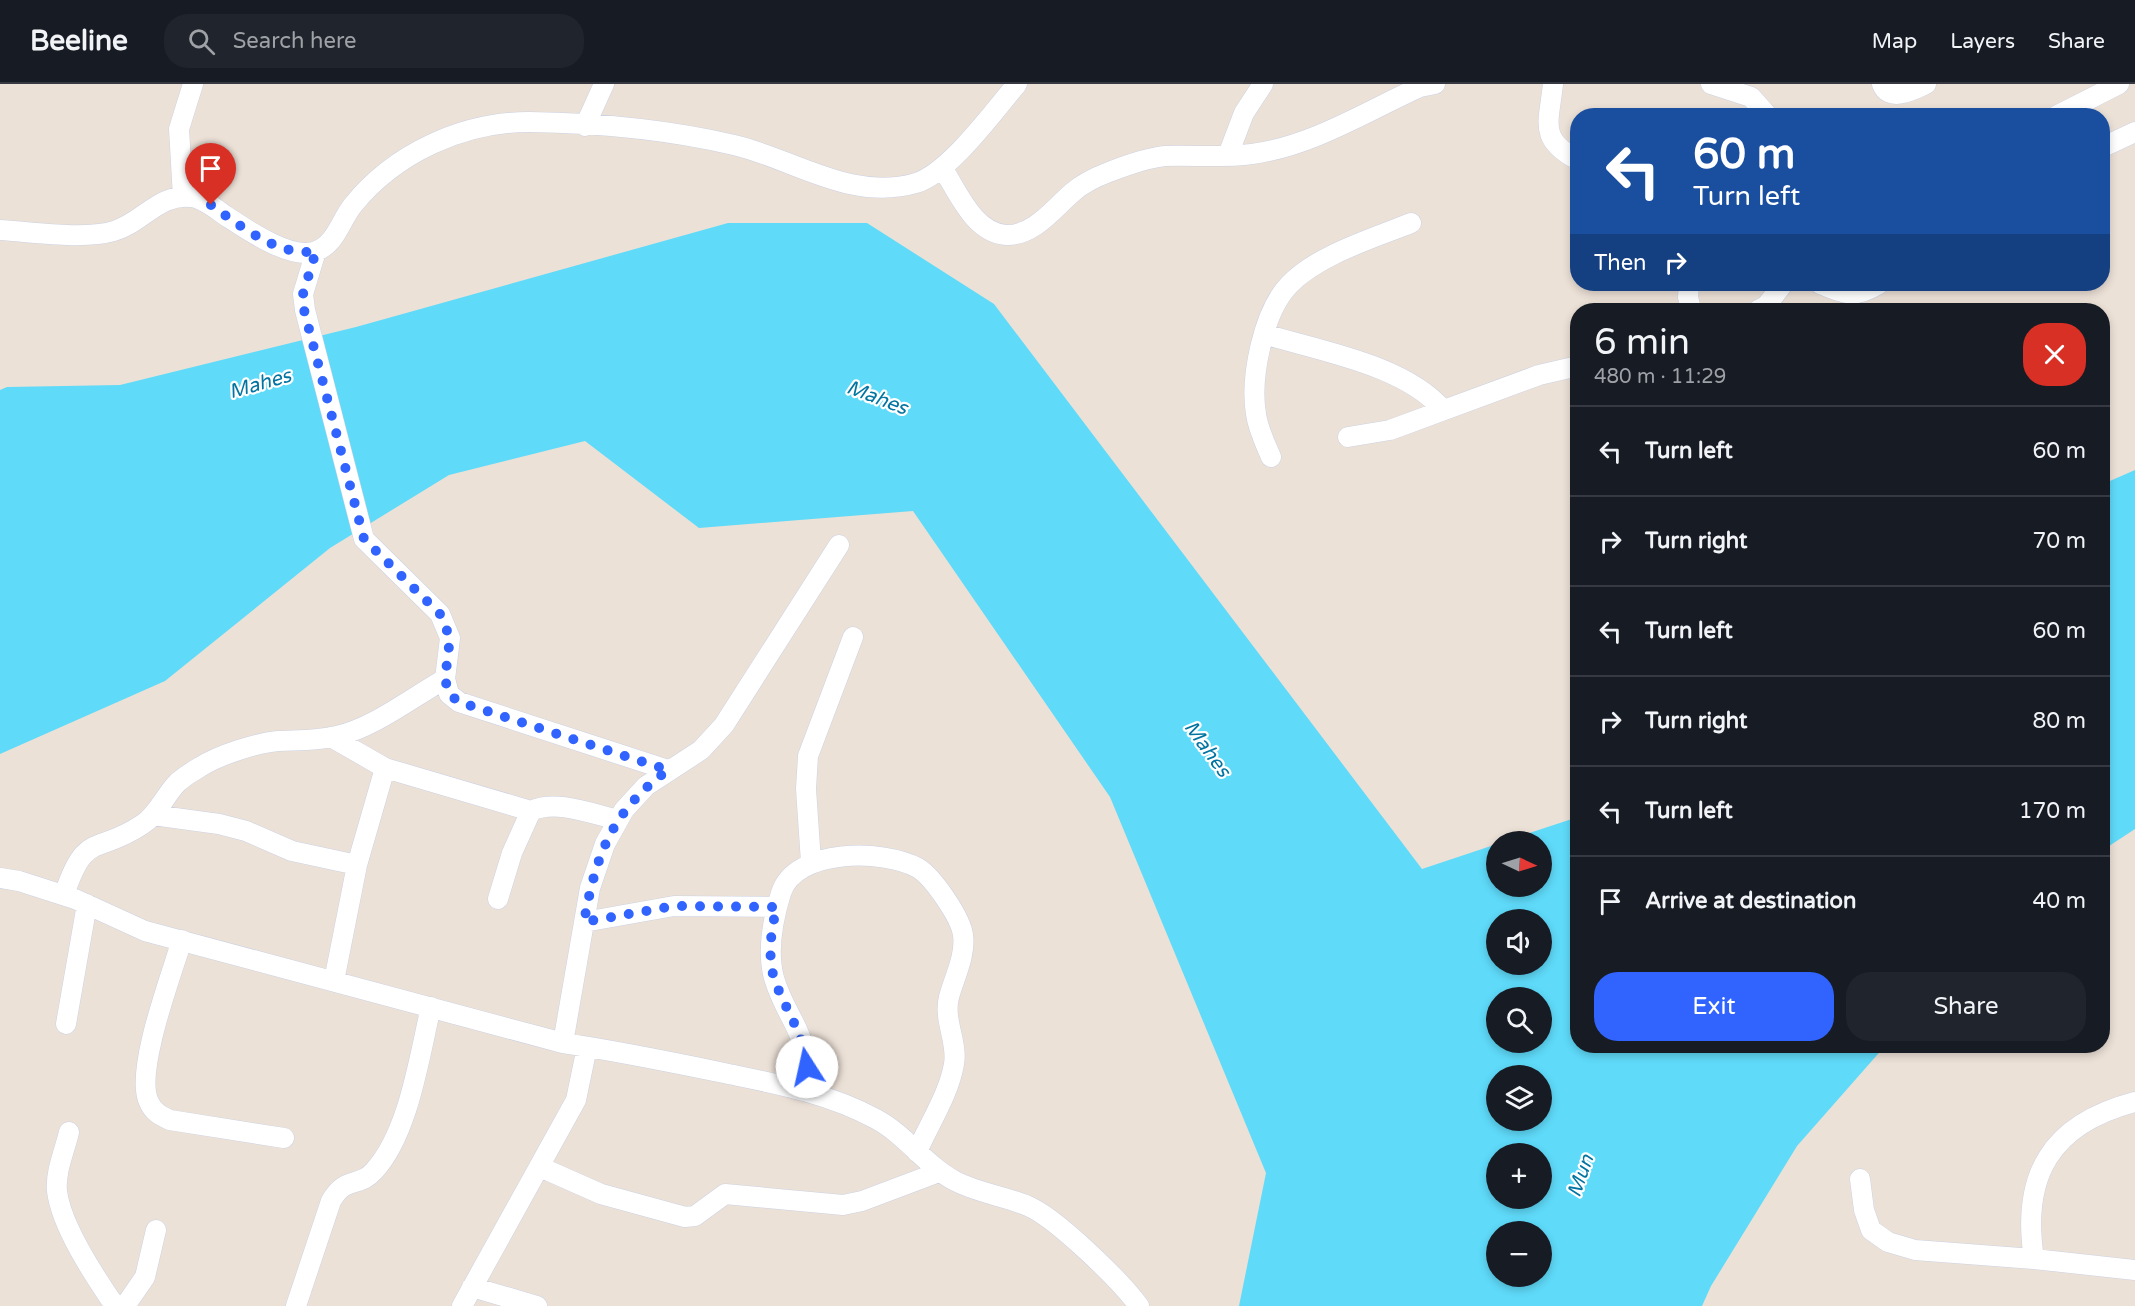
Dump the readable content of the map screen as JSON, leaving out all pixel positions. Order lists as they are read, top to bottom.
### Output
{
  "water": ["Mahes", "Mun"],
  "north": "right",
  "page": {
    "header": "Beeline",
    "search": "Search here",
    "nav": ["Map", "Layers", "Share"],
    "turn": ["60 m", "Turn left"],
    "then": "Then",
    "heading": ["6 min", "480 m · 11:29"],
    "list": [
      {
        "name": "Turn left",
        "value": "60 m"
      },
      {
        "name": "Turn right",
        "value": "70 m"
      },
      {
        "name": "Turn left",
        "value": "60 m"
      },
      {
        "name": "Turn right",
        "value": "80 m"
      },
      {
        "name": "Turn left",
        "value": "170 m"
      },
      {
        "name": "Arrive at destination",
        "value": "40 m"
      }
    ],
    "map_buttons": ["+", "−"],
    "buttons": ["Exit", "Share"]
  }
}
